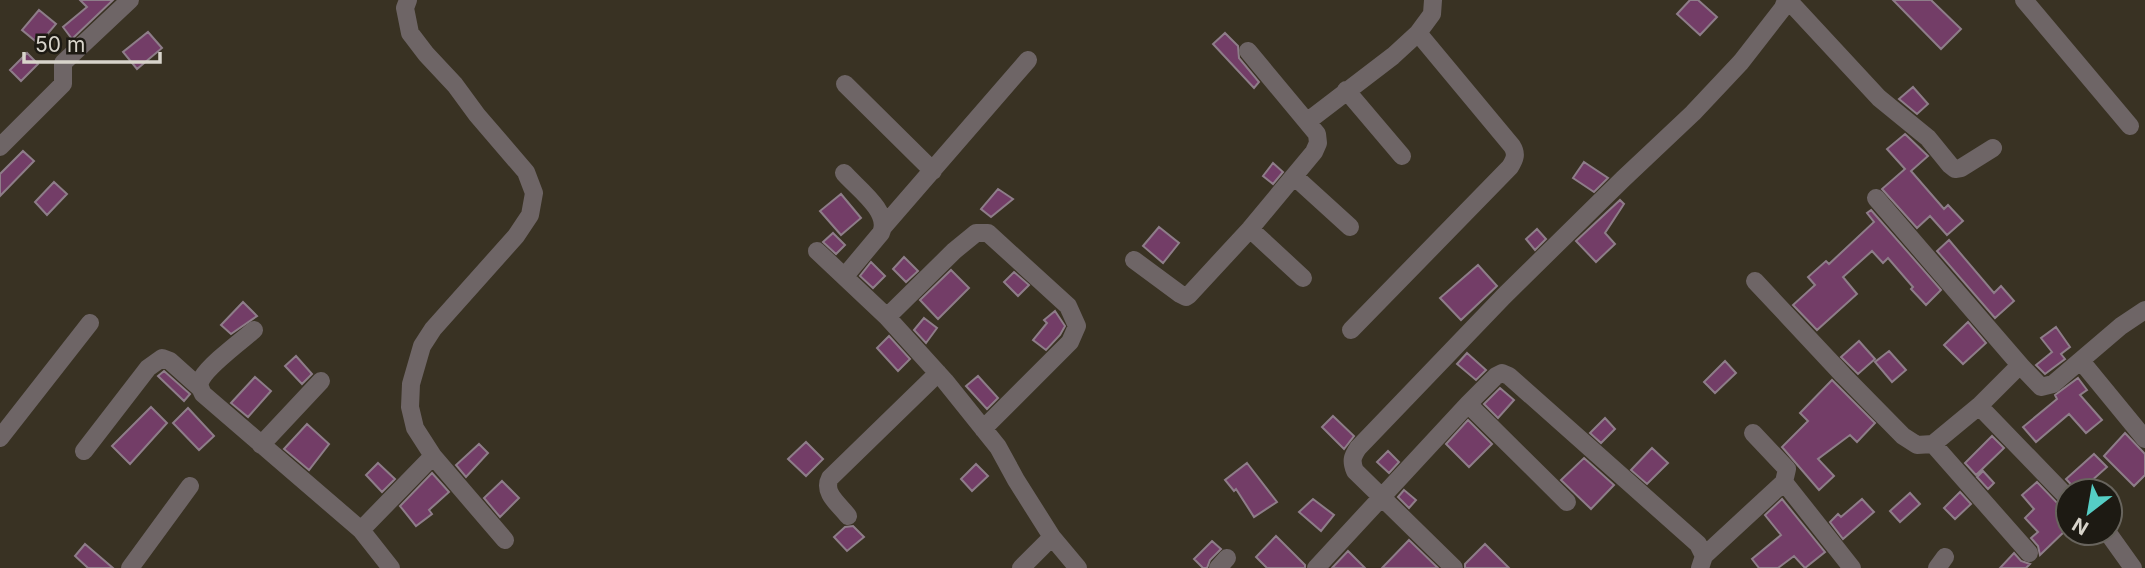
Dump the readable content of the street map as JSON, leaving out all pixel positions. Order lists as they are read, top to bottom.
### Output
{
  "scale_bar": "50 m",
  "north": "bottom left"
}
